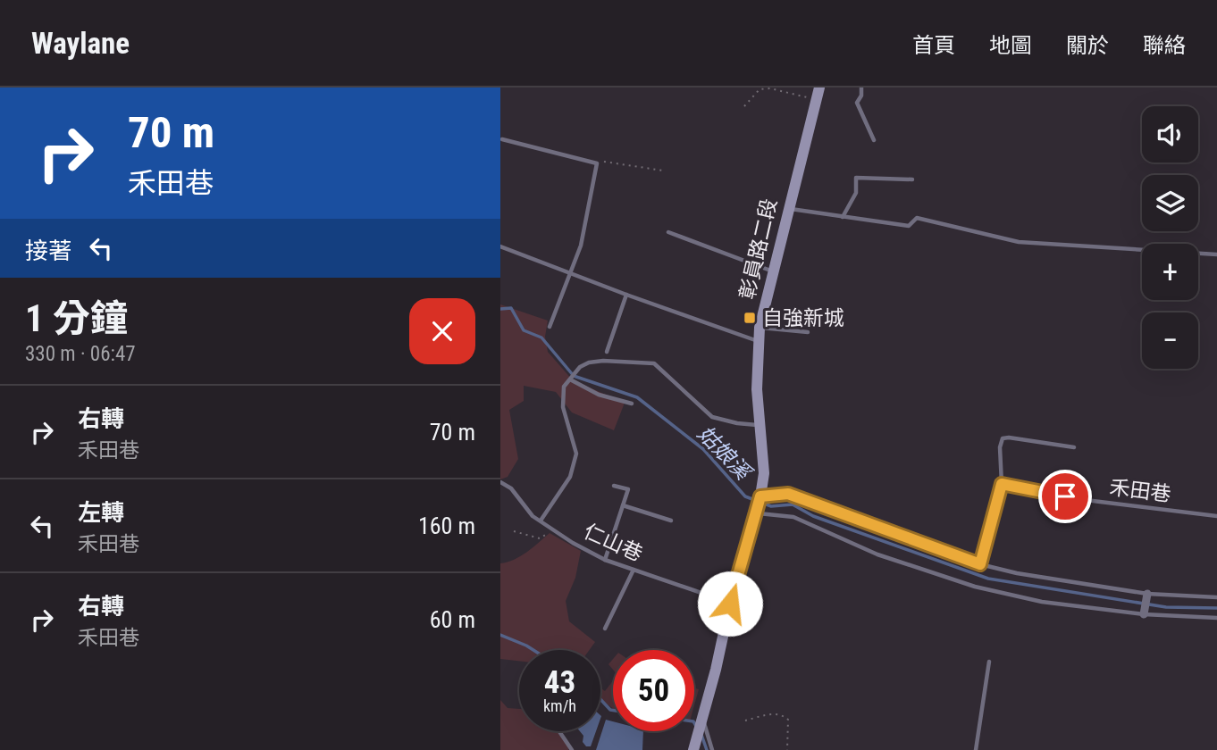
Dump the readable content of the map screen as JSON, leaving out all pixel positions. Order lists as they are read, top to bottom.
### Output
{
  "streets": {
    "main road": ["彰員路二段"],
    "lane": ["禾田巷", "仁山巷"]
  },
  "water": ["姑娘溪"],
  "places": {
    "transit": ["自強新城"]
  },
  "page": {
    "header": "Waylane",
    "nav": [
      "首頁",
      "地圖",
      "關於",
      "聯絡"
    ],
    "turn": ["70 m", "禾田巷"],
    "map_buttons": ["+", "−"],
    "then": "接著",
    "heading": ["1 分鐘", "330 m · 06:47"],
    "list": [
      {
        "name": "右轉",
        "note": "禾田巷",
        "value": "70 m"
      },
      {
        "name": "左轉",
        "note": "禾田巷",
        "value": "160 m"
      },
      {
        "name": "右轉",
        "note": "禾田巷",
        "value": "60 m"
      }
    ],
    "speed": "43 km/h",
    "limit": "50"
  }
}
